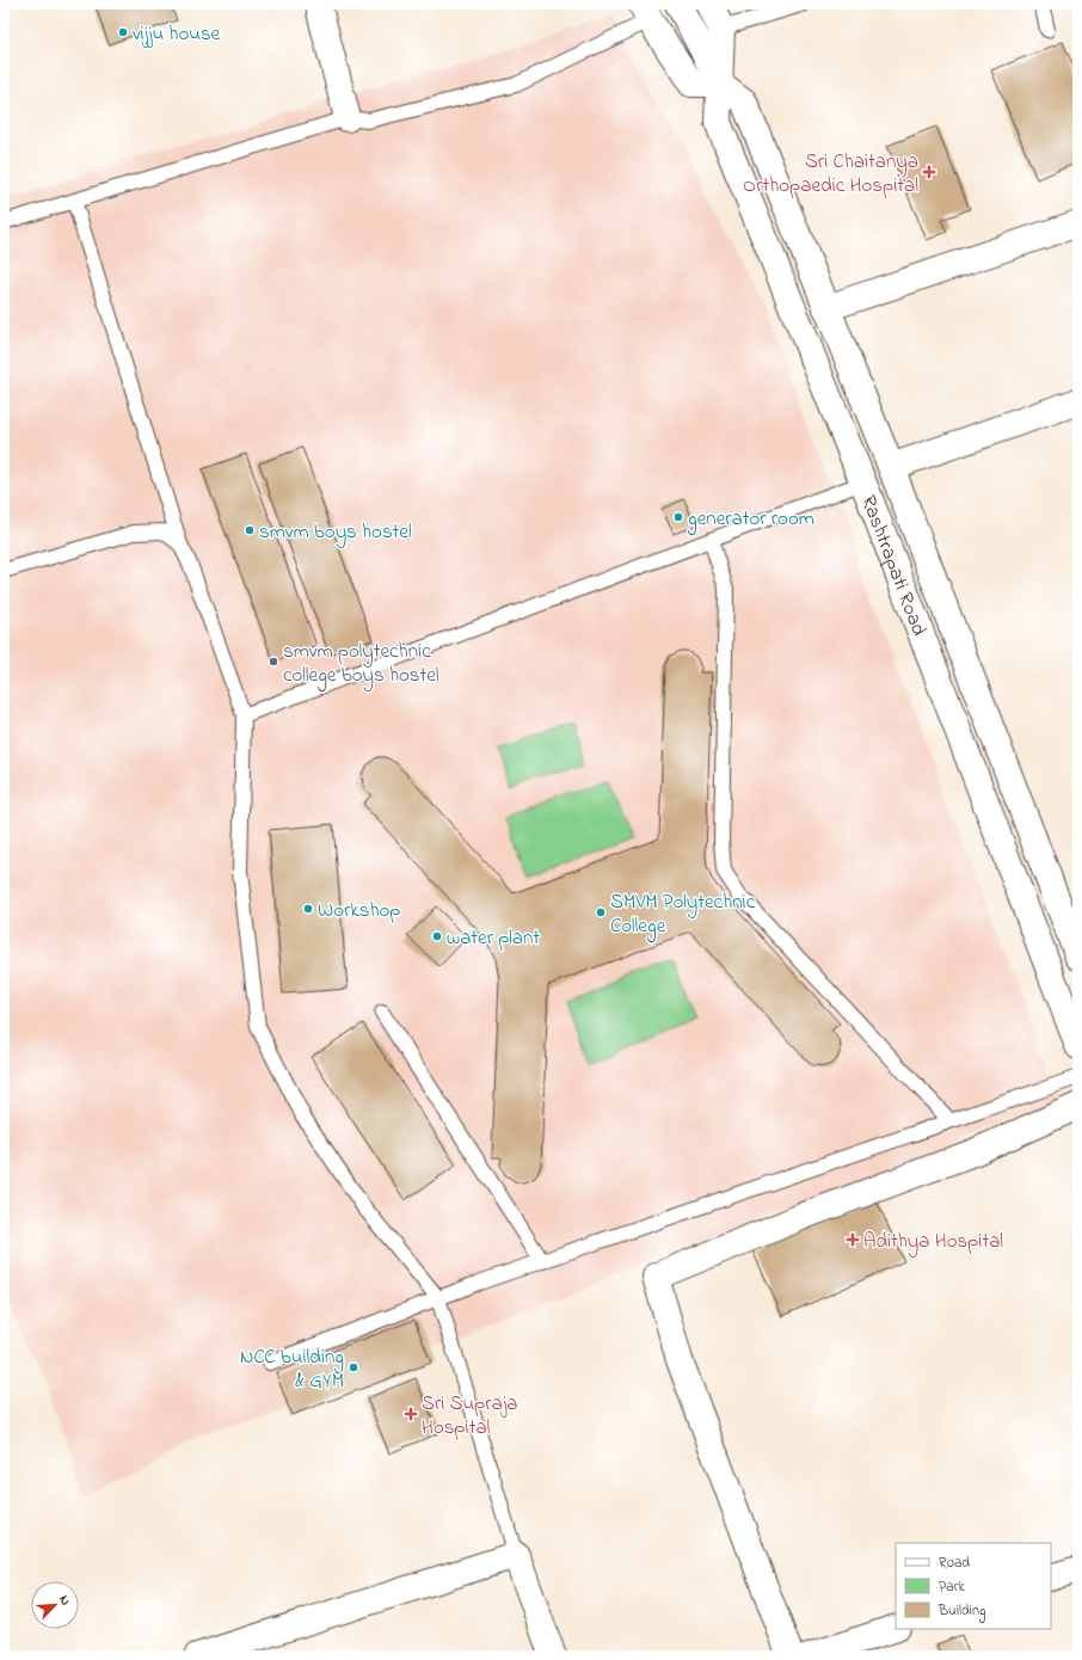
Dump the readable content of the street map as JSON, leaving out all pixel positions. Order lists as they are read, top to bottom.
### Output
{
  "streets": {
    "street": ["Rashtrapati Road"]
  },
  "places": {
    "other": [
      "vijju house",
      "generator room",
      "smvm boys hostel",
      "smvm polytechnic college boys hostel",
      "Workshop",
      "SMVM Polytechnic College",
      "water plant",
      "NCC building & GYM"
    ],
    "health": ["Sri Chaitanya Orthopaedic Hospital", "Adithya Hospital", "Sri Supraja Hospital"]
  },
  "legend": ["Road", "Park", "Building"],
  "north": "top right"
}
